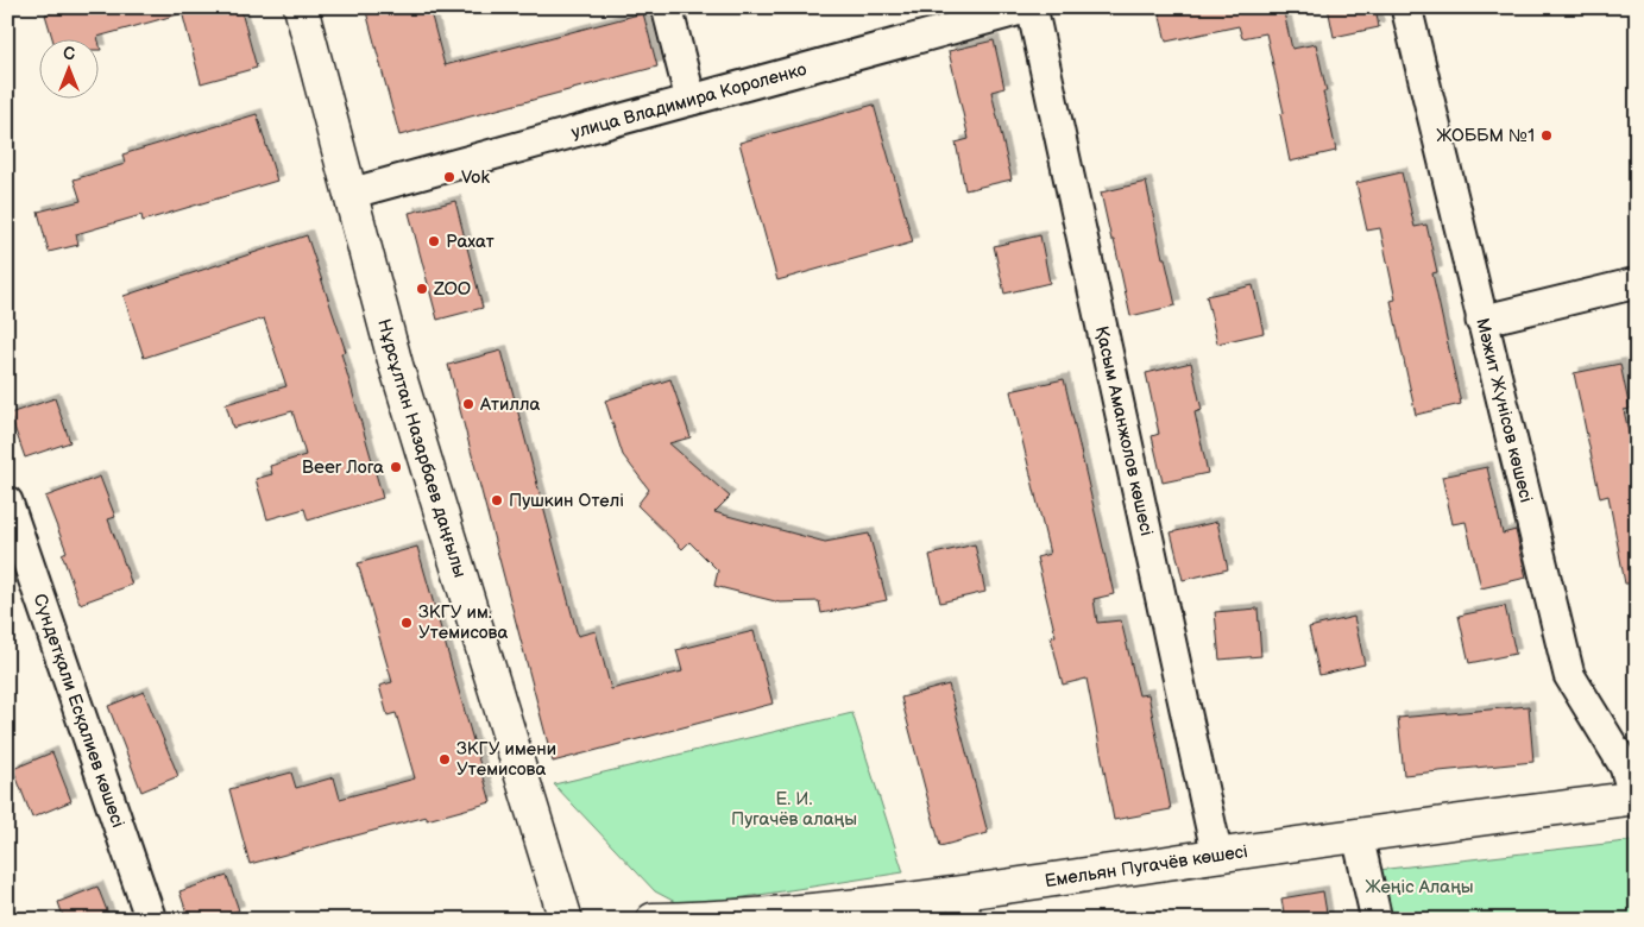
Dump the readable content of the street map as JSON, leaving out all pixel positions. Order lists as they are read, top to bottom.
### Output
{
  "streets": {
    "street": [
      "улица Владимира Короленко",
      "Мәжит Жүнісов көшесі",
      "Қасым Аманжолов көшесі",
      "Нұрсұлтан Назарбаев даңғылы",
      "Сүндетқали Есқалиев көшесі",
      "Емельян Пугачёв көшесі"
    ]
  },
  "crossings": [
    ["улица Владимира Короленко", "Қасым Аманжолов көшесі"],
    ["улица Владимира Короленко", "Нұрсұлтан Назарбаев даңғылы"],
    ["Мәжит Жүнісов көшесі", "Емельян Пугачёв көшесі"],
    ["Қасым Аманжолов көшесі", "Емельян Пугачёв көшесі"]
  ],
  "parks": ["Е. И. Пугачёв алаңы", "Жеңіс Алаңы"],
  "places": [
    "ЖОББМ №1",
    "Vok",
    "Рахат",
    "ZOO",
    "Атилла",
    "Beer Лога",
    "Пушкин Отелі",
    "ЗКГУ им. Утемисова",
    "ЗКГУ имени Утемисова"
  ],
  "north": "top"
}
